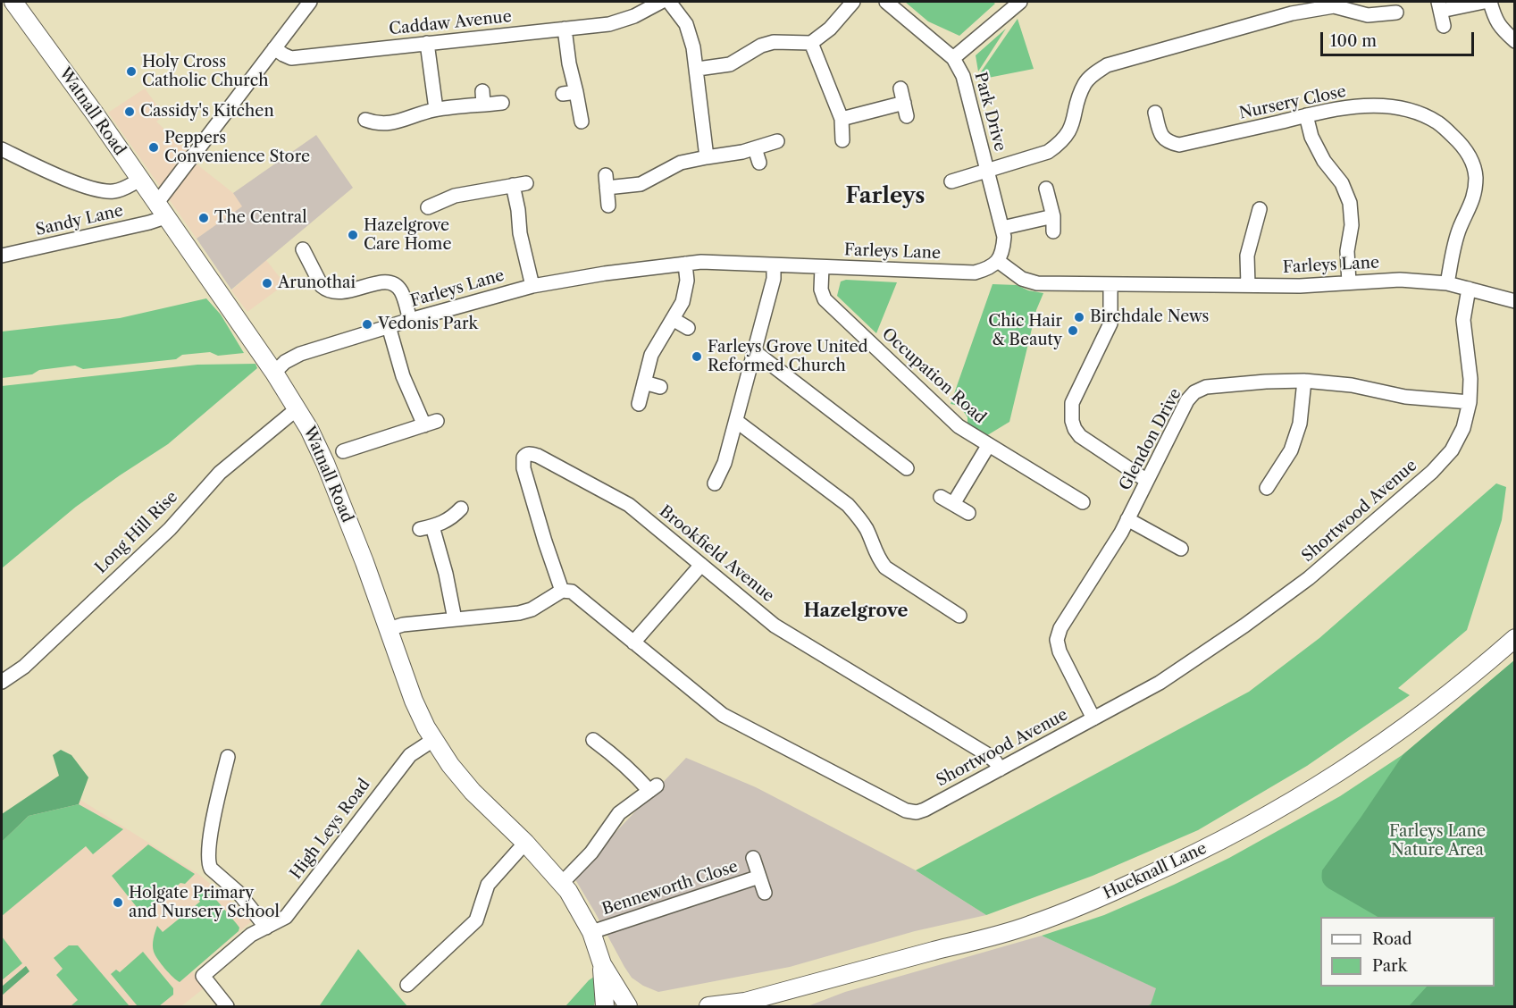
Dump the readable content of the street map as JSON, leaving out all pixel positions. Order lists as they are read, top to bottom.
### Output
{
  "streets": {
    "main road": ["Watnall Road", "Hucknall Lane"],
    "street": [
      "Caddaw Avenue",
      "Nursery Close",
      "Park Drive",
      "Sandy Lane",
      "Farleys Lane",
      "Occupation Road",
      "Glendon Drive",
      "Shortwood Avenue",
      "Long Hill Rise",
      "Brookfield Avenue",
      "High Leys Road",
      "Benneworth Close"
    ]
  },
  "crossings": [
    ["Nursery Close", "Farleys Lane"],
    ["Watnall Road", "Sandy Lane"],
    ["Watnall Road", "Farleys Lane"],
    ["Watnall Road", "Long Hill Rise"],
    ["Watnall Road", "High Leys Road"],
    ["Watnall Road", "Benneworth Close"],
    ["Park Drive", "Farleys Lane"],
    ["Farleys Lane", "Occupation Road"],
    ["Farleys Lane", "Shortwood Avenue"],
    ["Glendon Drive", "Shortwood Avenue"],
    ["Shortwood Avenue", "Brookfield Avenue"]
  ],
  "districts": ["Farleys", "Hazelgrove"],
  "parks": ["Farleys Lane Nature Area"],
  "places": [
    "Holy Cross Catholic Church",
    "Cassidy's Kitchen",
    "Peppers Convenience Store",
    "The Central",
    "Hazelgrove Care Home",
    "Arunothai",
    "Birchdale News",
    "Vedonis Park",
    "Chic Hair & Beauty",
    "Farleys Grove United Reformed Church",
    "Holgate Primary and Nursery School"
  ],
  "legend": ["Road", "Park"],
  "scale_bar": "100 m"
}
